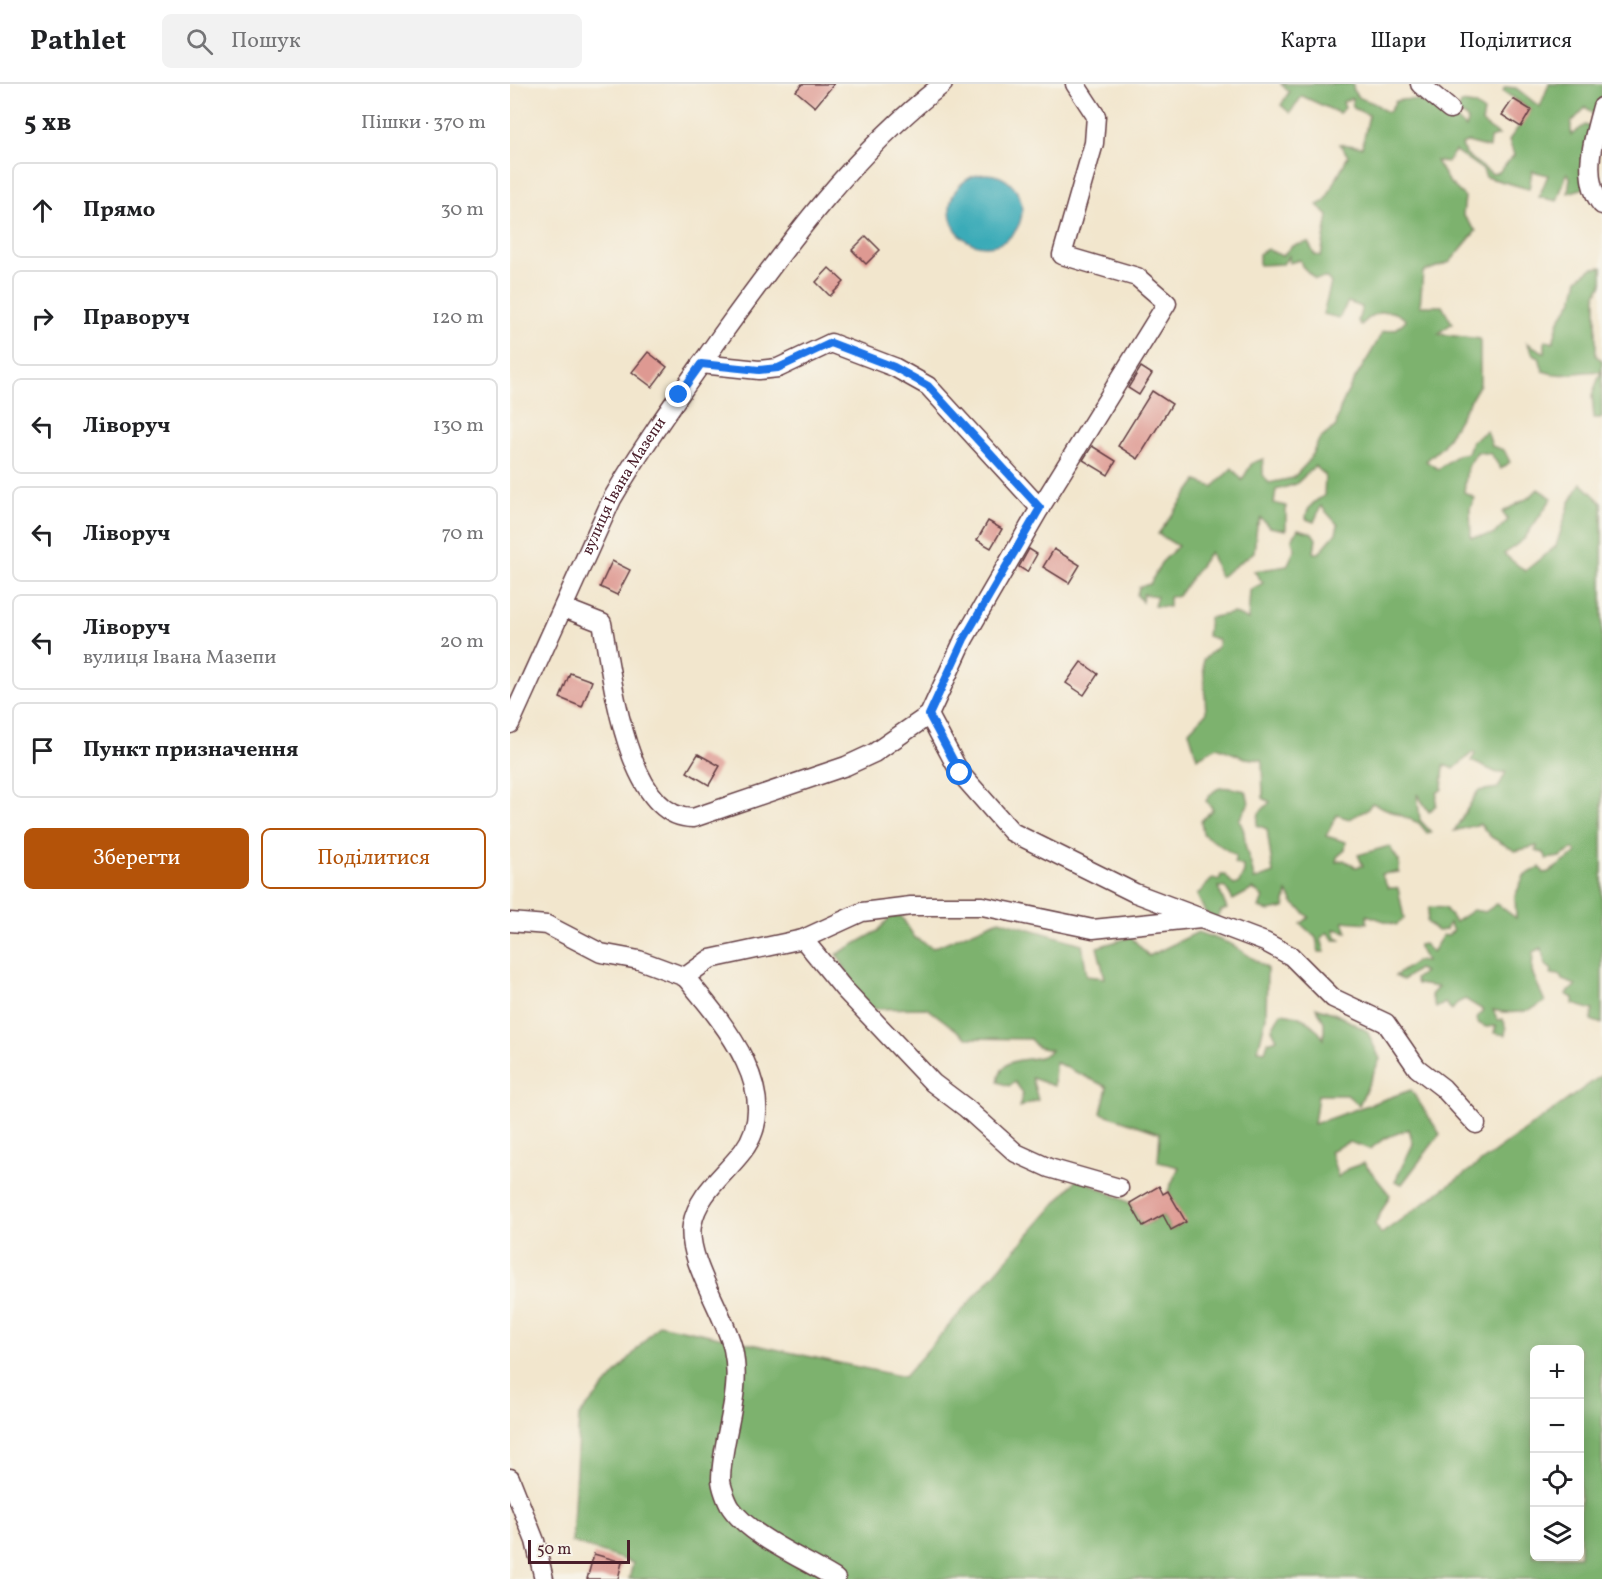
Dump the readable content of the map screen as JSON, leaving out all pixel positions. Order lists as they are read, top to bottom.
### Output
{
  "streets": {
    "street": ["вулиця Івана Мазепи"]
  },
  "scale_bar": "50 m",
  "page": {
    "header": "Pathlet",
    "search": "Пошук",
    "nav": ["Карта", "Шари", "Поділитися"],
    "heading": ["5 хв", "Пішки · 370 m"],
    "list": [
      ["Прямо", "30 m"],
      ["Праворуч", "120 m"],
      ["Ліворуч", "130 m"],
      ["Ліворуч", "70 m"],
      ["Ліворуч", "вулиця Івана Мазепи", "20 m"],
      "Пункт призначення"
    ],
    "buttons": ["Зберегти", "Поділитися"],
    "map_buttons": ["+", "−"],
    "scale": "50 m"
  }
}
